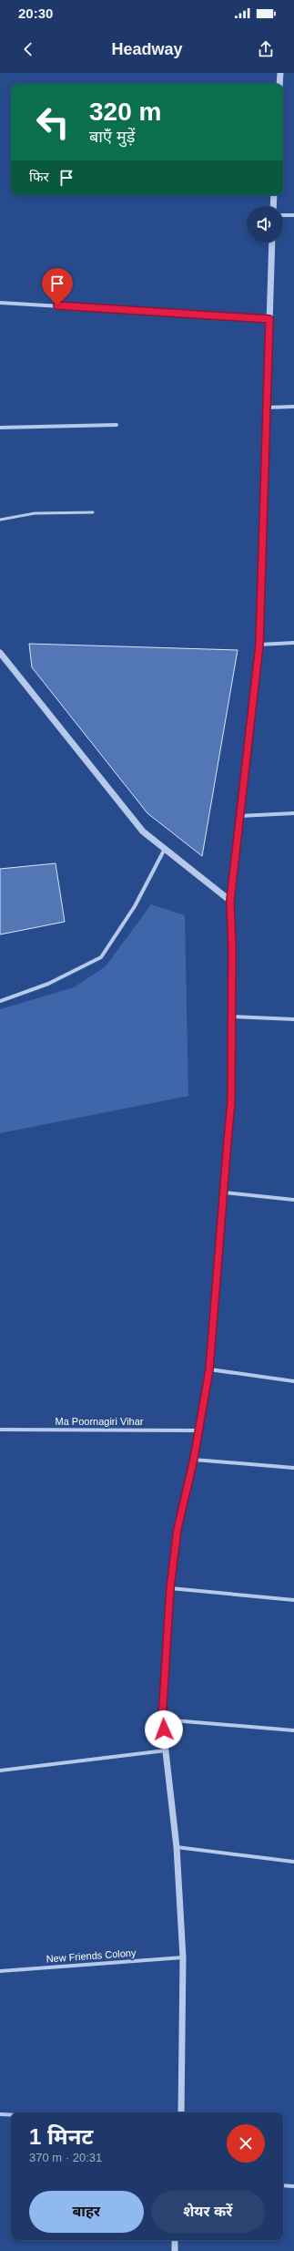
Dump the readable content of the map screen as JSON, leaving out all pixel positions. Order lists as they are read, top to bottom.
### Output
{
  "streets": {
    "street": ["Ma Poornagiri Vihar", "New Friends Colony"]
  },
  "page": {
    "status": "20:30",
    "header": "Headway",
    "turn": ["320 m", "बाएँ मुड़ें"],
    "then": "फिर",
    "heading": ["1 मिनट", "370 m · 20:31"],
    "buttons": ["बाहर", "शेयर करें"]
  }
}
